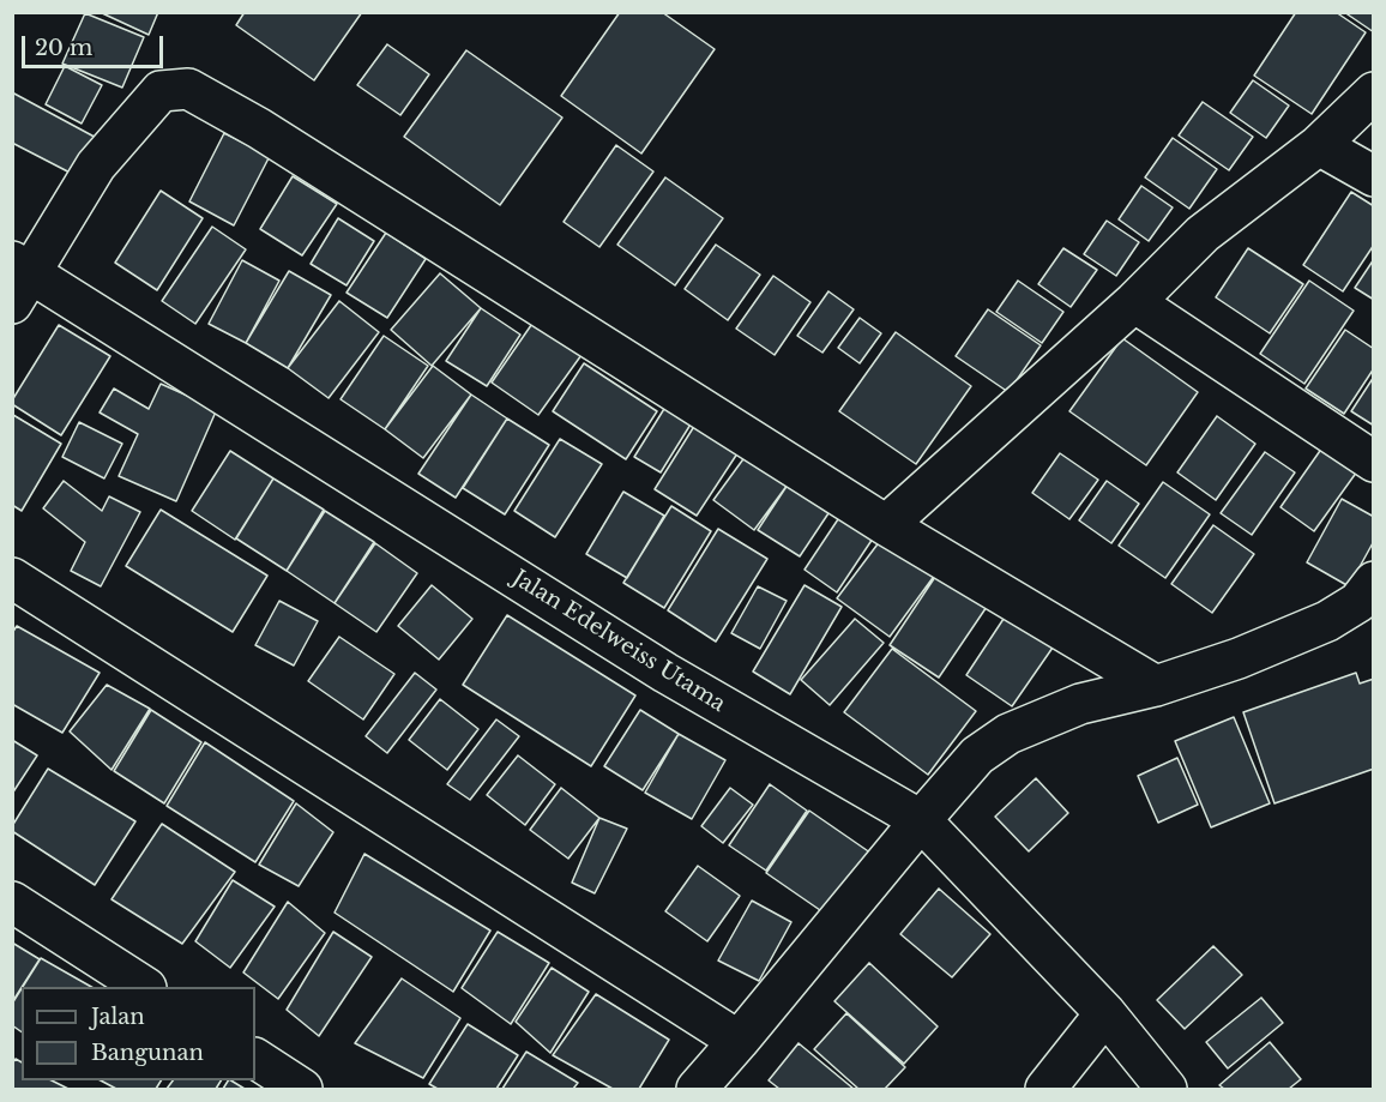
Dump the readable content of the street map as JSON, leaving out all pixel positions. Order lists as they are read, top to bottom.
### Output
{
  "streets": {
    "street": ["Jalan Edelweiss Utama"]
  },
  "legend": ["Jalan", "Bangunan"],
  "scale_bar": "20 m"
}
